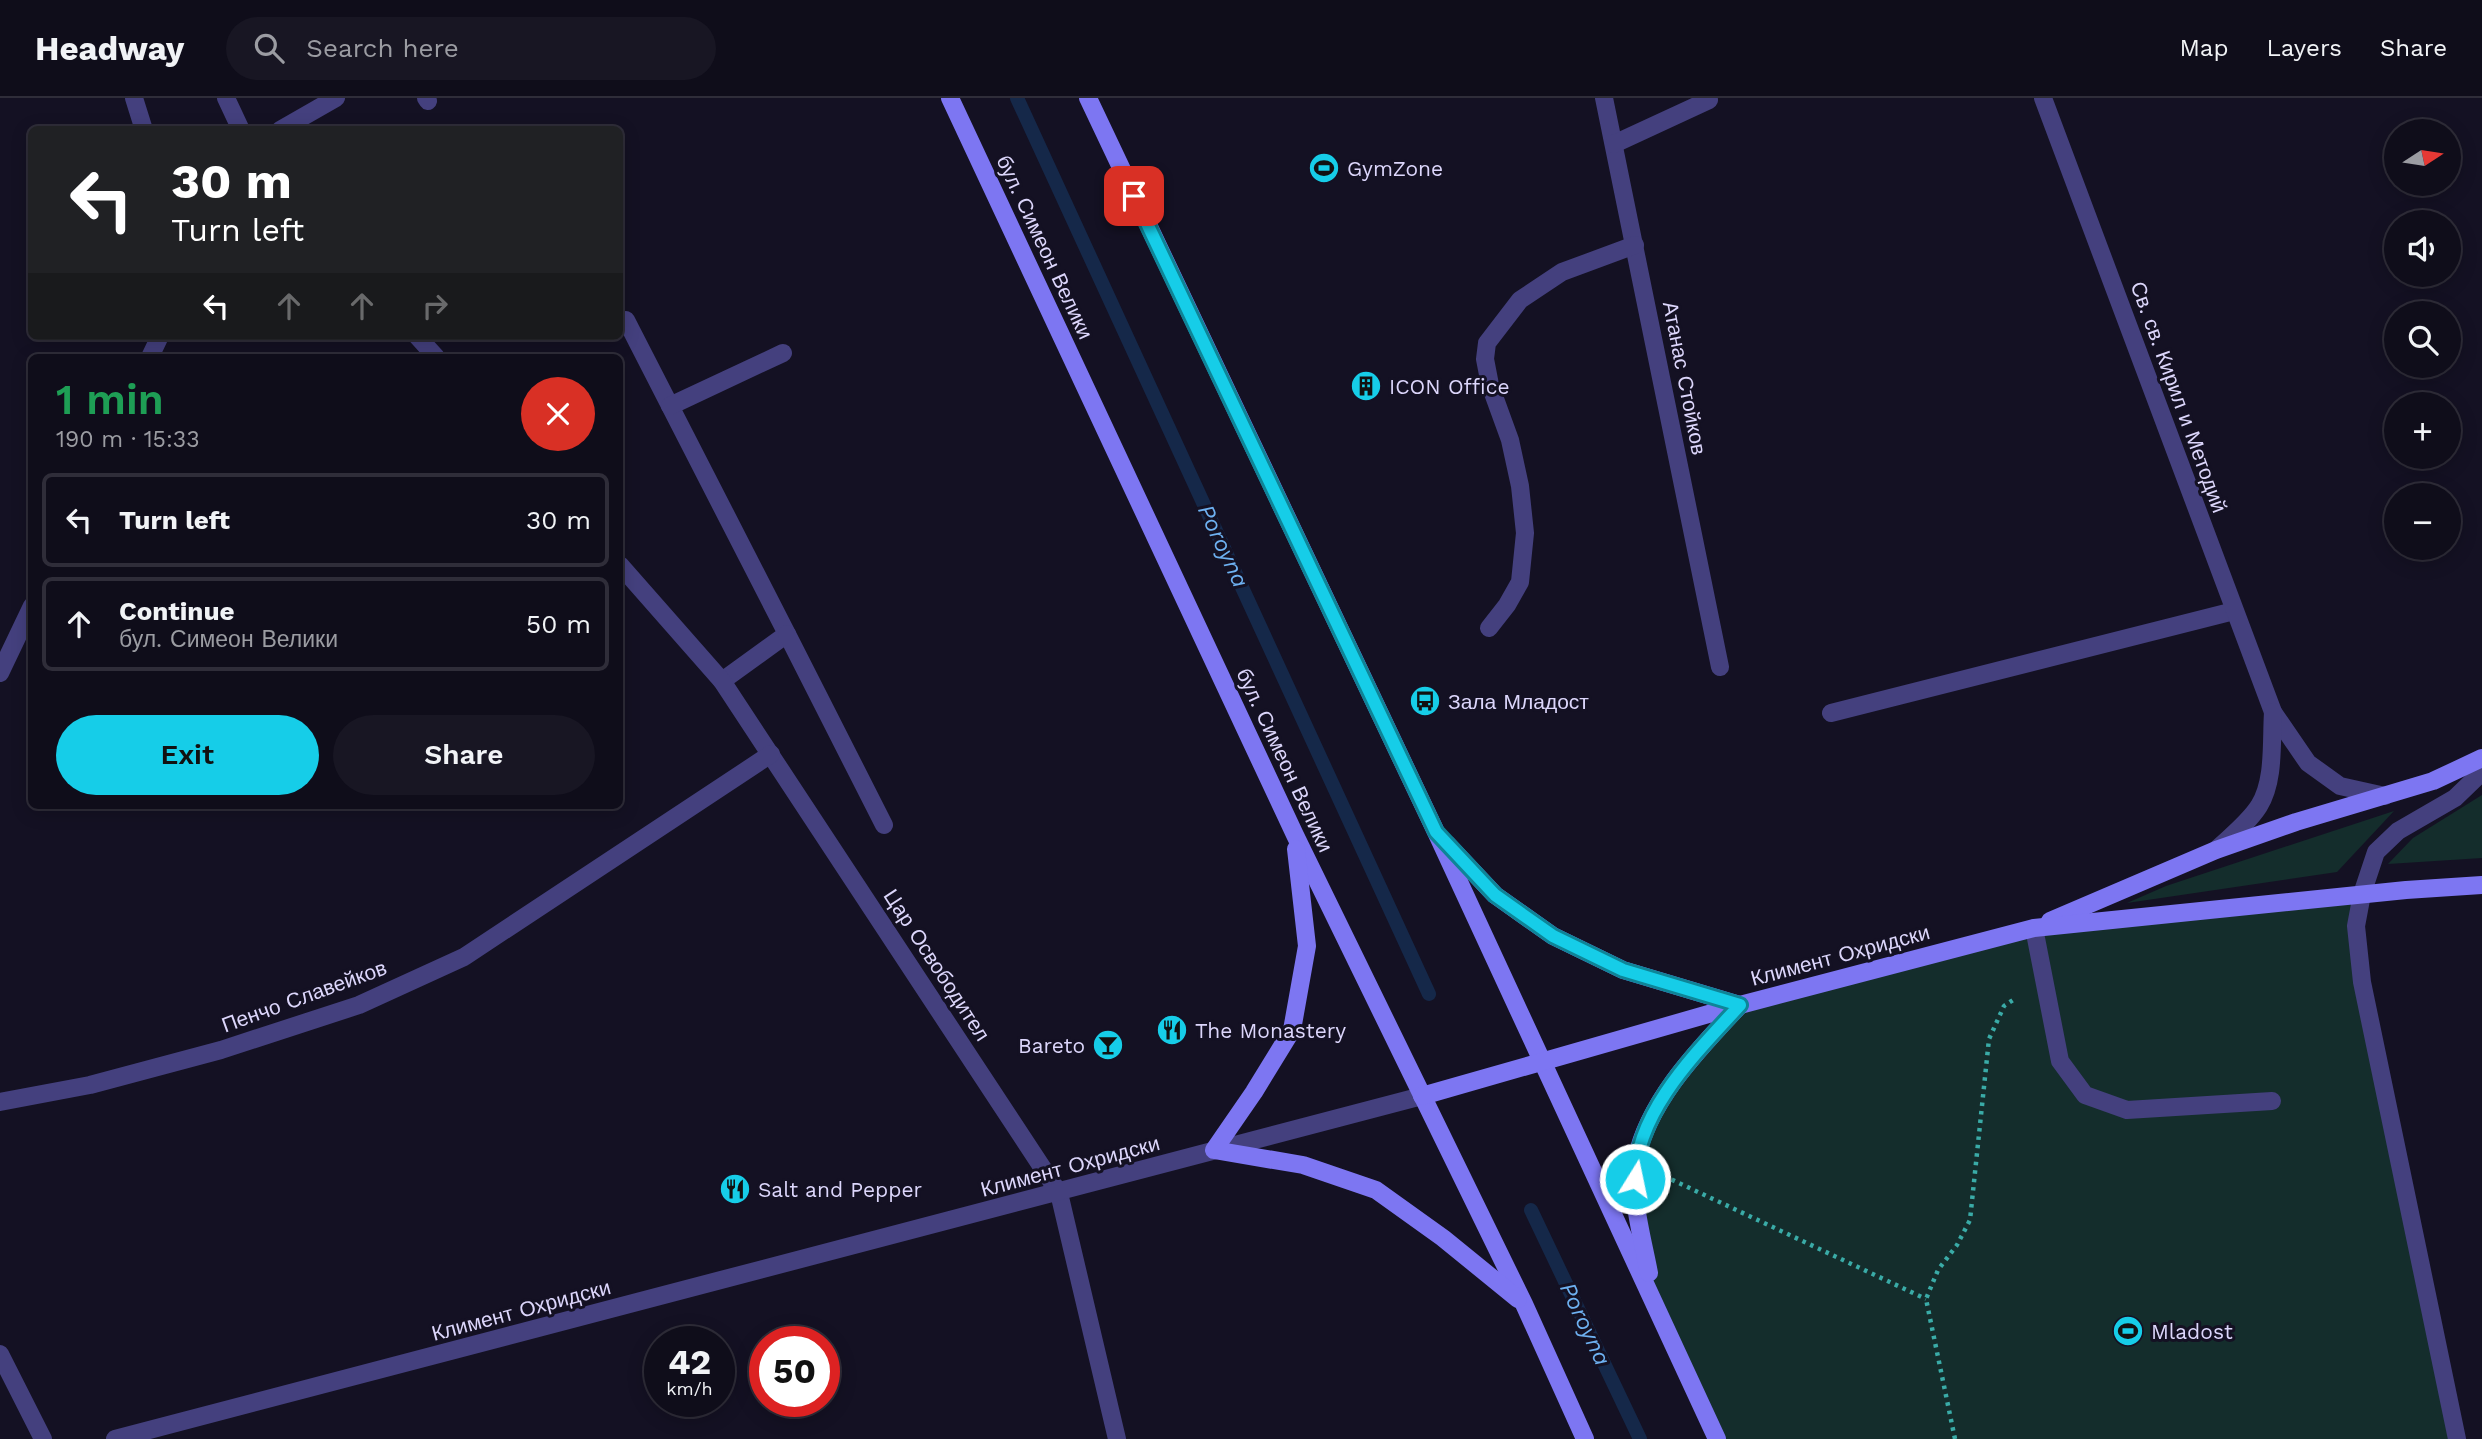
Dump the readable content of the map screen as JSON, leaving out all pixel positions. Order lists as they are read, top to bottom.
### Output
{
  "streets": {
    "main road": ["бул. Симеон Велики", "Климент Охридски"],
    "street": [
      "Атанас Стойков",
      "Св. св. Кирил и Методий",
      "Цар Освободител",
      "Пенчо Славейков"
    ]
  },
  "crossings": [
    ["бул. Симеон Велики", "Климент Охридски"],
    ["Климент Охридски", "Цар Освободител"],
    ["Цар Освободител", "Пенчо Славейков"]
  ],
  "water": ["Poroyna"],
  "places": {
    "sports": ["GymZone", "Mladost"],
    "building": ["ICON Office"],
    "bus stop": ["Зала Младост"],
    "restaurant": ["The Monastery", "Salt and Pepper"],
    "bar": ["Bareto"]
  },
  "north": "right",
  "page": {
    "header": "Headway",
    "search": "Search here",
    "nav": ["Map", "Layers", "Share"],
    "map_buttons": ["+", "−"],
    "turn": ["30 m", "Turn left"],
    "heading": ["1 min", "190 m · 15:33"],
    "list": [
      {
        "name": "Turn left",
        "value": "30 m"
      },
      {
        "name": "Continue",
        "note": "бул. Симеон Велики",
        "value": "50 m"
      }
    ],
    "buttons": ["Exit", "Share"],
    "speed": "42 km/h",
    "limit": "50"
  }
}
